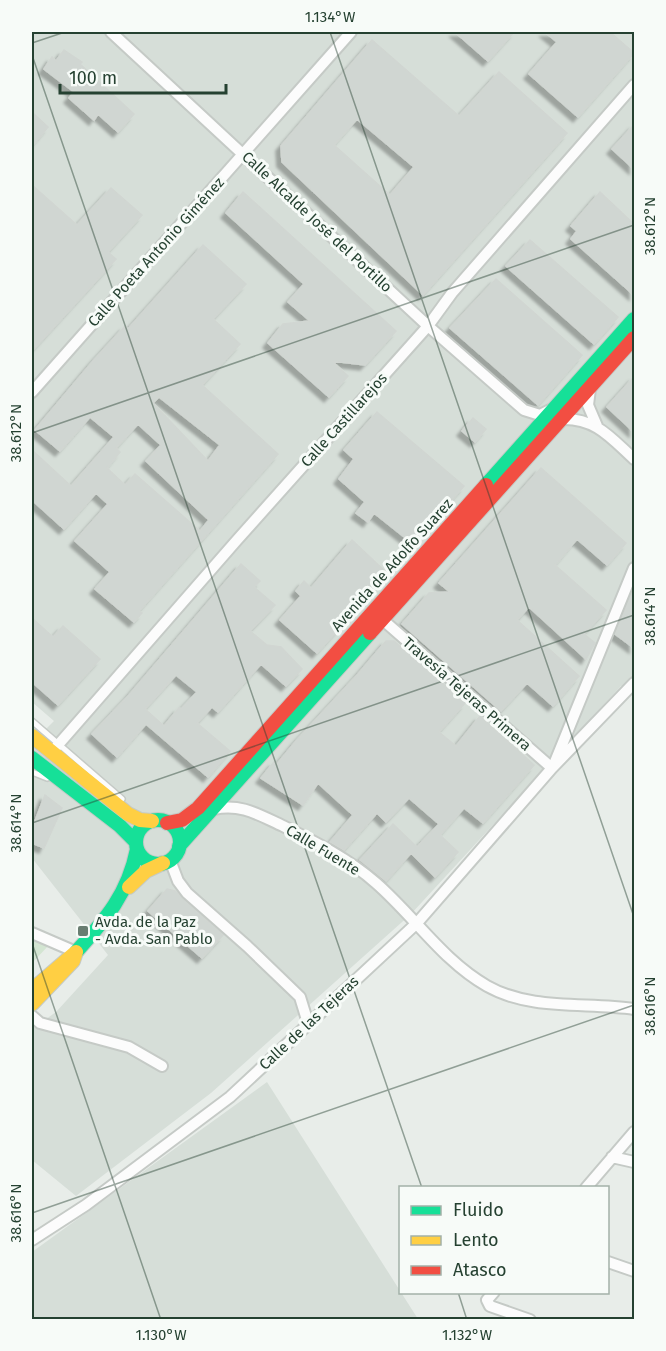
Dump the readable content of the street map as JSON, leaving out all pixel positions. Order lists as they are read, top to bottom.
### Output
{
  "streets": {
    "main road": ["Avenida de Adolfo Suarez"],
    "street": [
      "Calle Alcalde José del Portillo",
      "Calle Poeta Antonio Giménez",
      "Calle Castillarejos",
      "Travesía Tejeras Primera",
      "Calle Fuente",
      "Calle de las Tejeras"
    ]
  },
  "crossings": [
    ["Calle Alcalde José del Portillo", "Calle Poeta Antonio Giménez"],
    ["Calle Alcalde José del Portillo", "Calle Castillarejos"],
    ["Avenida de Adolfo Suarez", "Travesía Tejeras Primera"],
    ["Avenida de Adolfo Suarez", "Calle Fuente"],
    ["Travesía Tejeras Primera", "Calle de las Tejeras"],
    ["Calle Fuente", "Calle de las Tejeras"]
  ],
  "places": {
    "transit": ["Avda. de la Paz - Avda. San Pablo"]
  },
  "legend": ["Fluido", "Lento", "Atasco"],
  "scale_bar": "100 m",
  "coordinates": [
    "1.134°W",
    "38.612°N",
    "38.614°N",
    "38.616°N",
    "1.130°W",
    "1.132°W"
  ]
}
